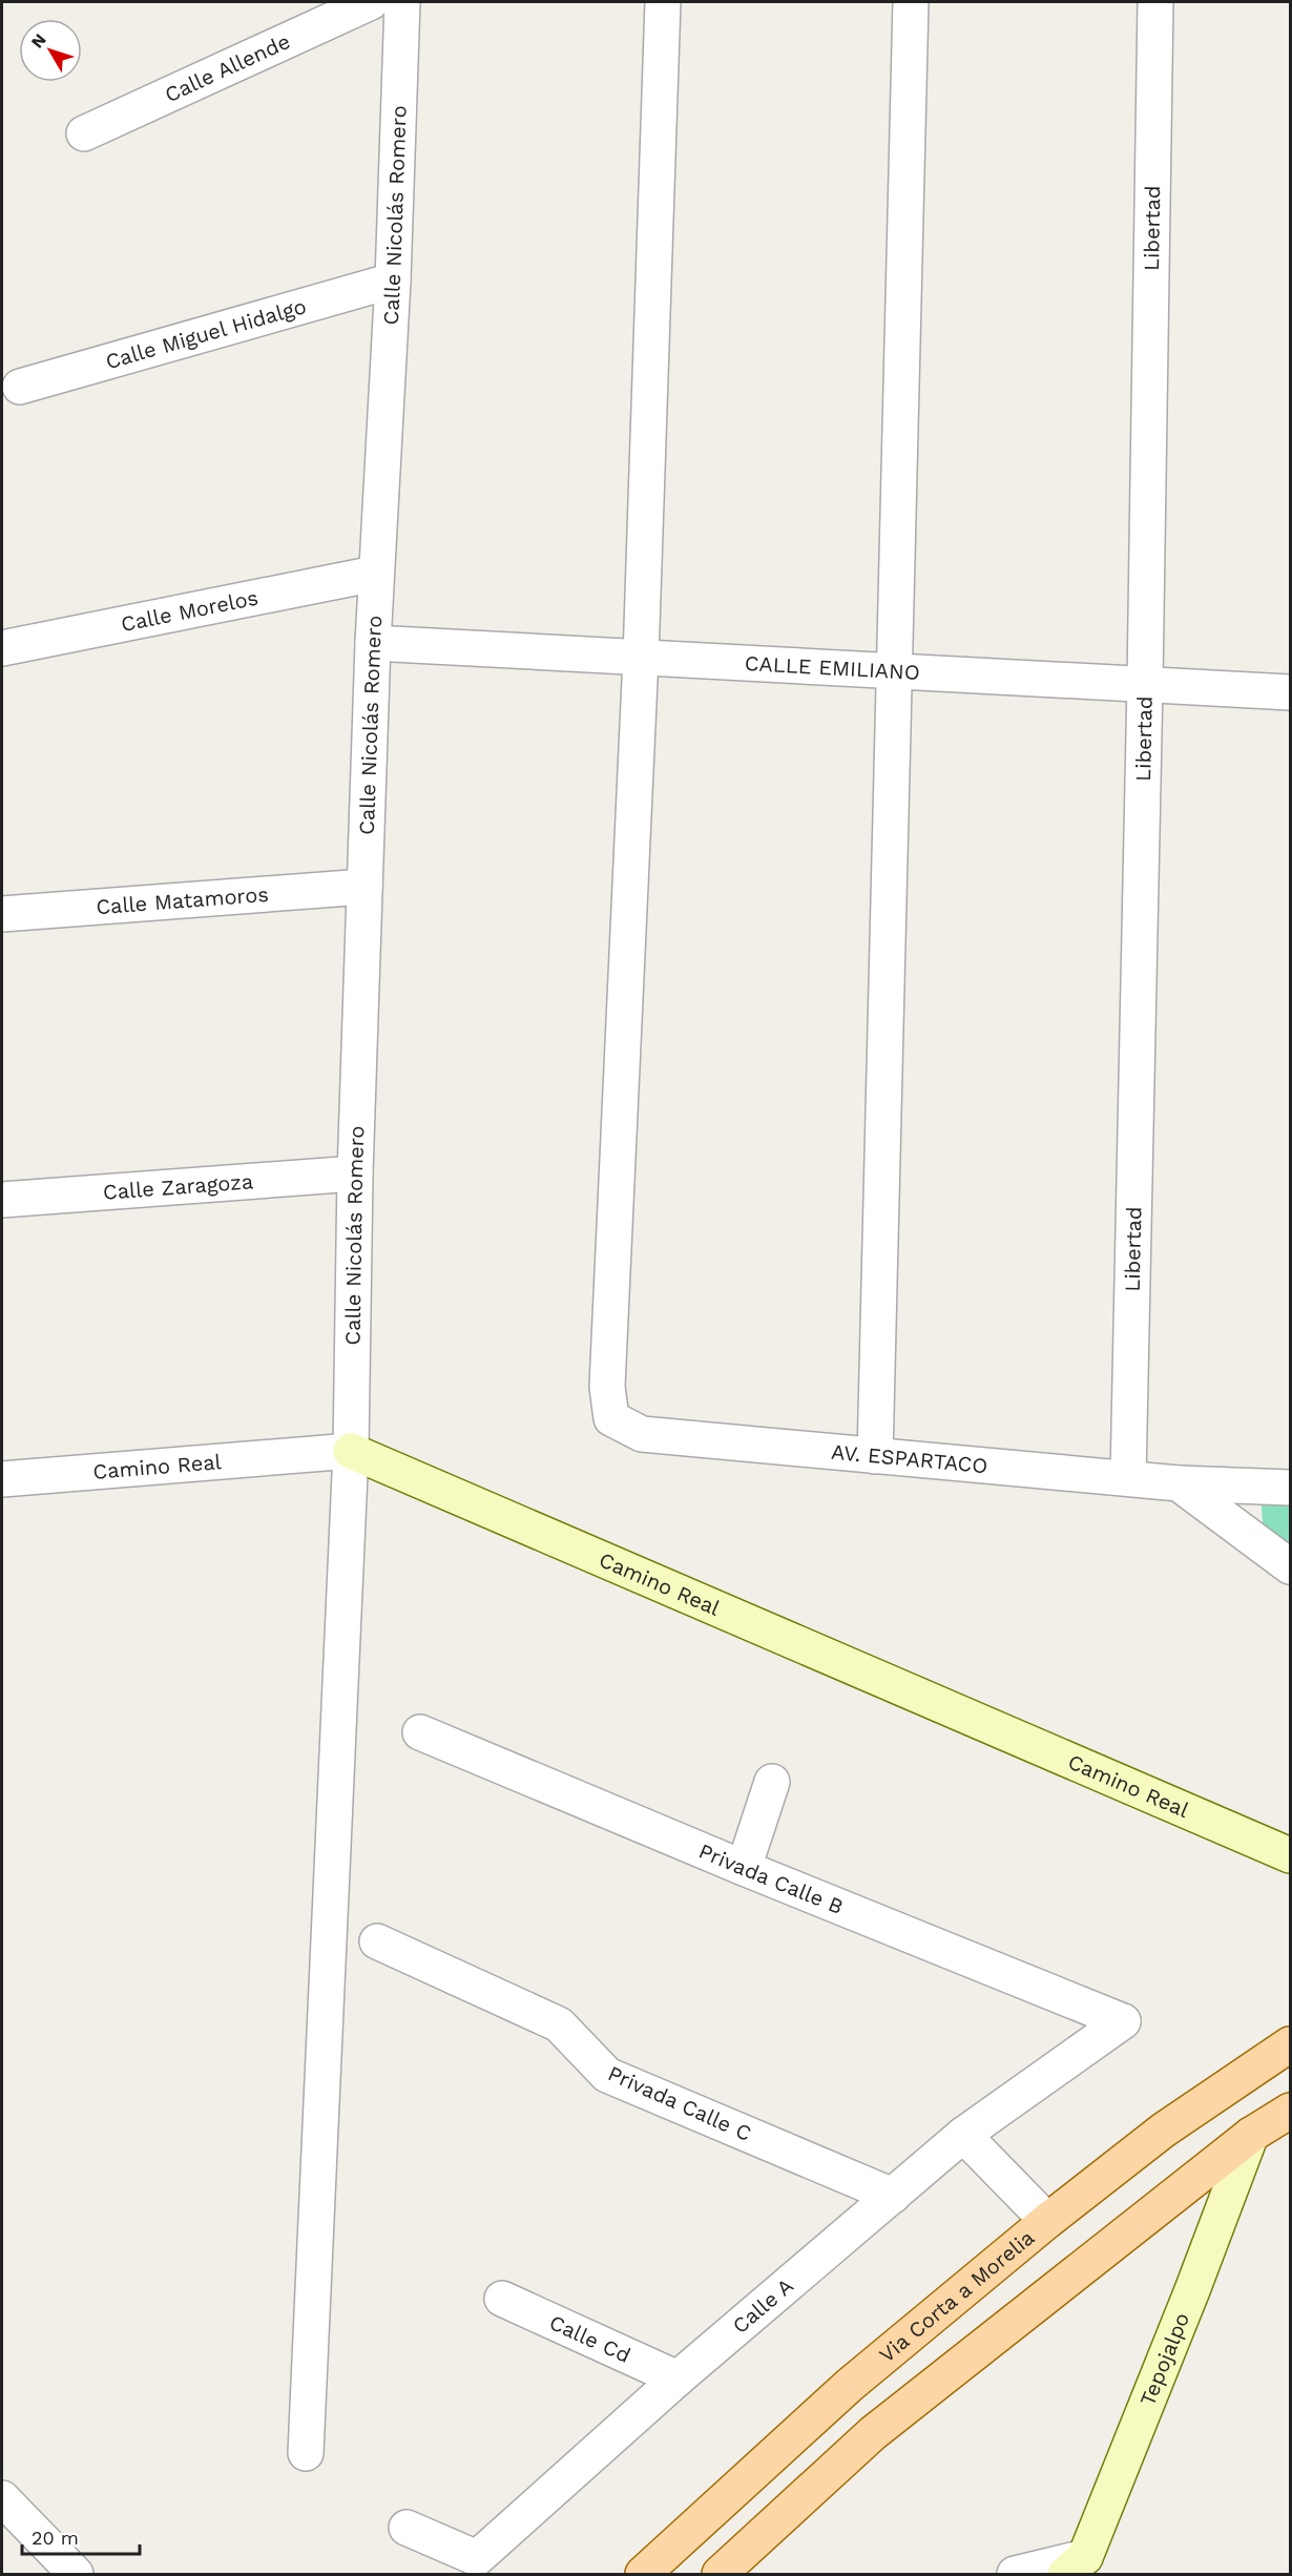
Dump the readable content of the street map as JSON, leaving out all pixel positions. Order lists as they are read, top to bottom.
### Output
{
  "streets": {
    "main road": ["Via Corta a Morelia"],
    "street": [
      "Calle Allende",
      "Calle Nicolás Romero",
      "Libertad",
      "Calle Miguel Hidalgo",
      "Calle Morelos",
      "CALLE EMILIANO",
      "Calle Matamoros",
      "Calle Zaragoza",
      "AV. ESPARTACO",
      "Camino Real",
      "Privada Calle B",
      "Privada Calle C",
      "Calle A",
      "Calle Cd",
      "Tepojalpo"
    ]
  },
  "crossings": [
    ["Calle Nicolás Romero", "Calle Miguel Hidalgo"],
    ["Calle Nicolás Romero", "Calle Morelos"],
    ["Calle Nicolás Romero", "CALLE EMILIANO"],
    ["Calle Nicolás Romero", "Calle Matamoros"],
    ["Calle Nicolás Romero", "Calle Zaragoza"],
    ["Calle Nicolás Romero", "Camino Real"],
    ["Libertad", "CALLE EMILIANO"],
    ["Libertad", "AV. ESPARTACO"],
    ["CALLE EMILIANO", "AV. ESPARTACO"],
    ["Privada Calle B", "Calle A"],
    ["Privada Calle C", "Calle A"],
    ["Calle A", "Calle Cd"]
  ],
  "scale_bar": "20 m",
  "north": "top left"
}
